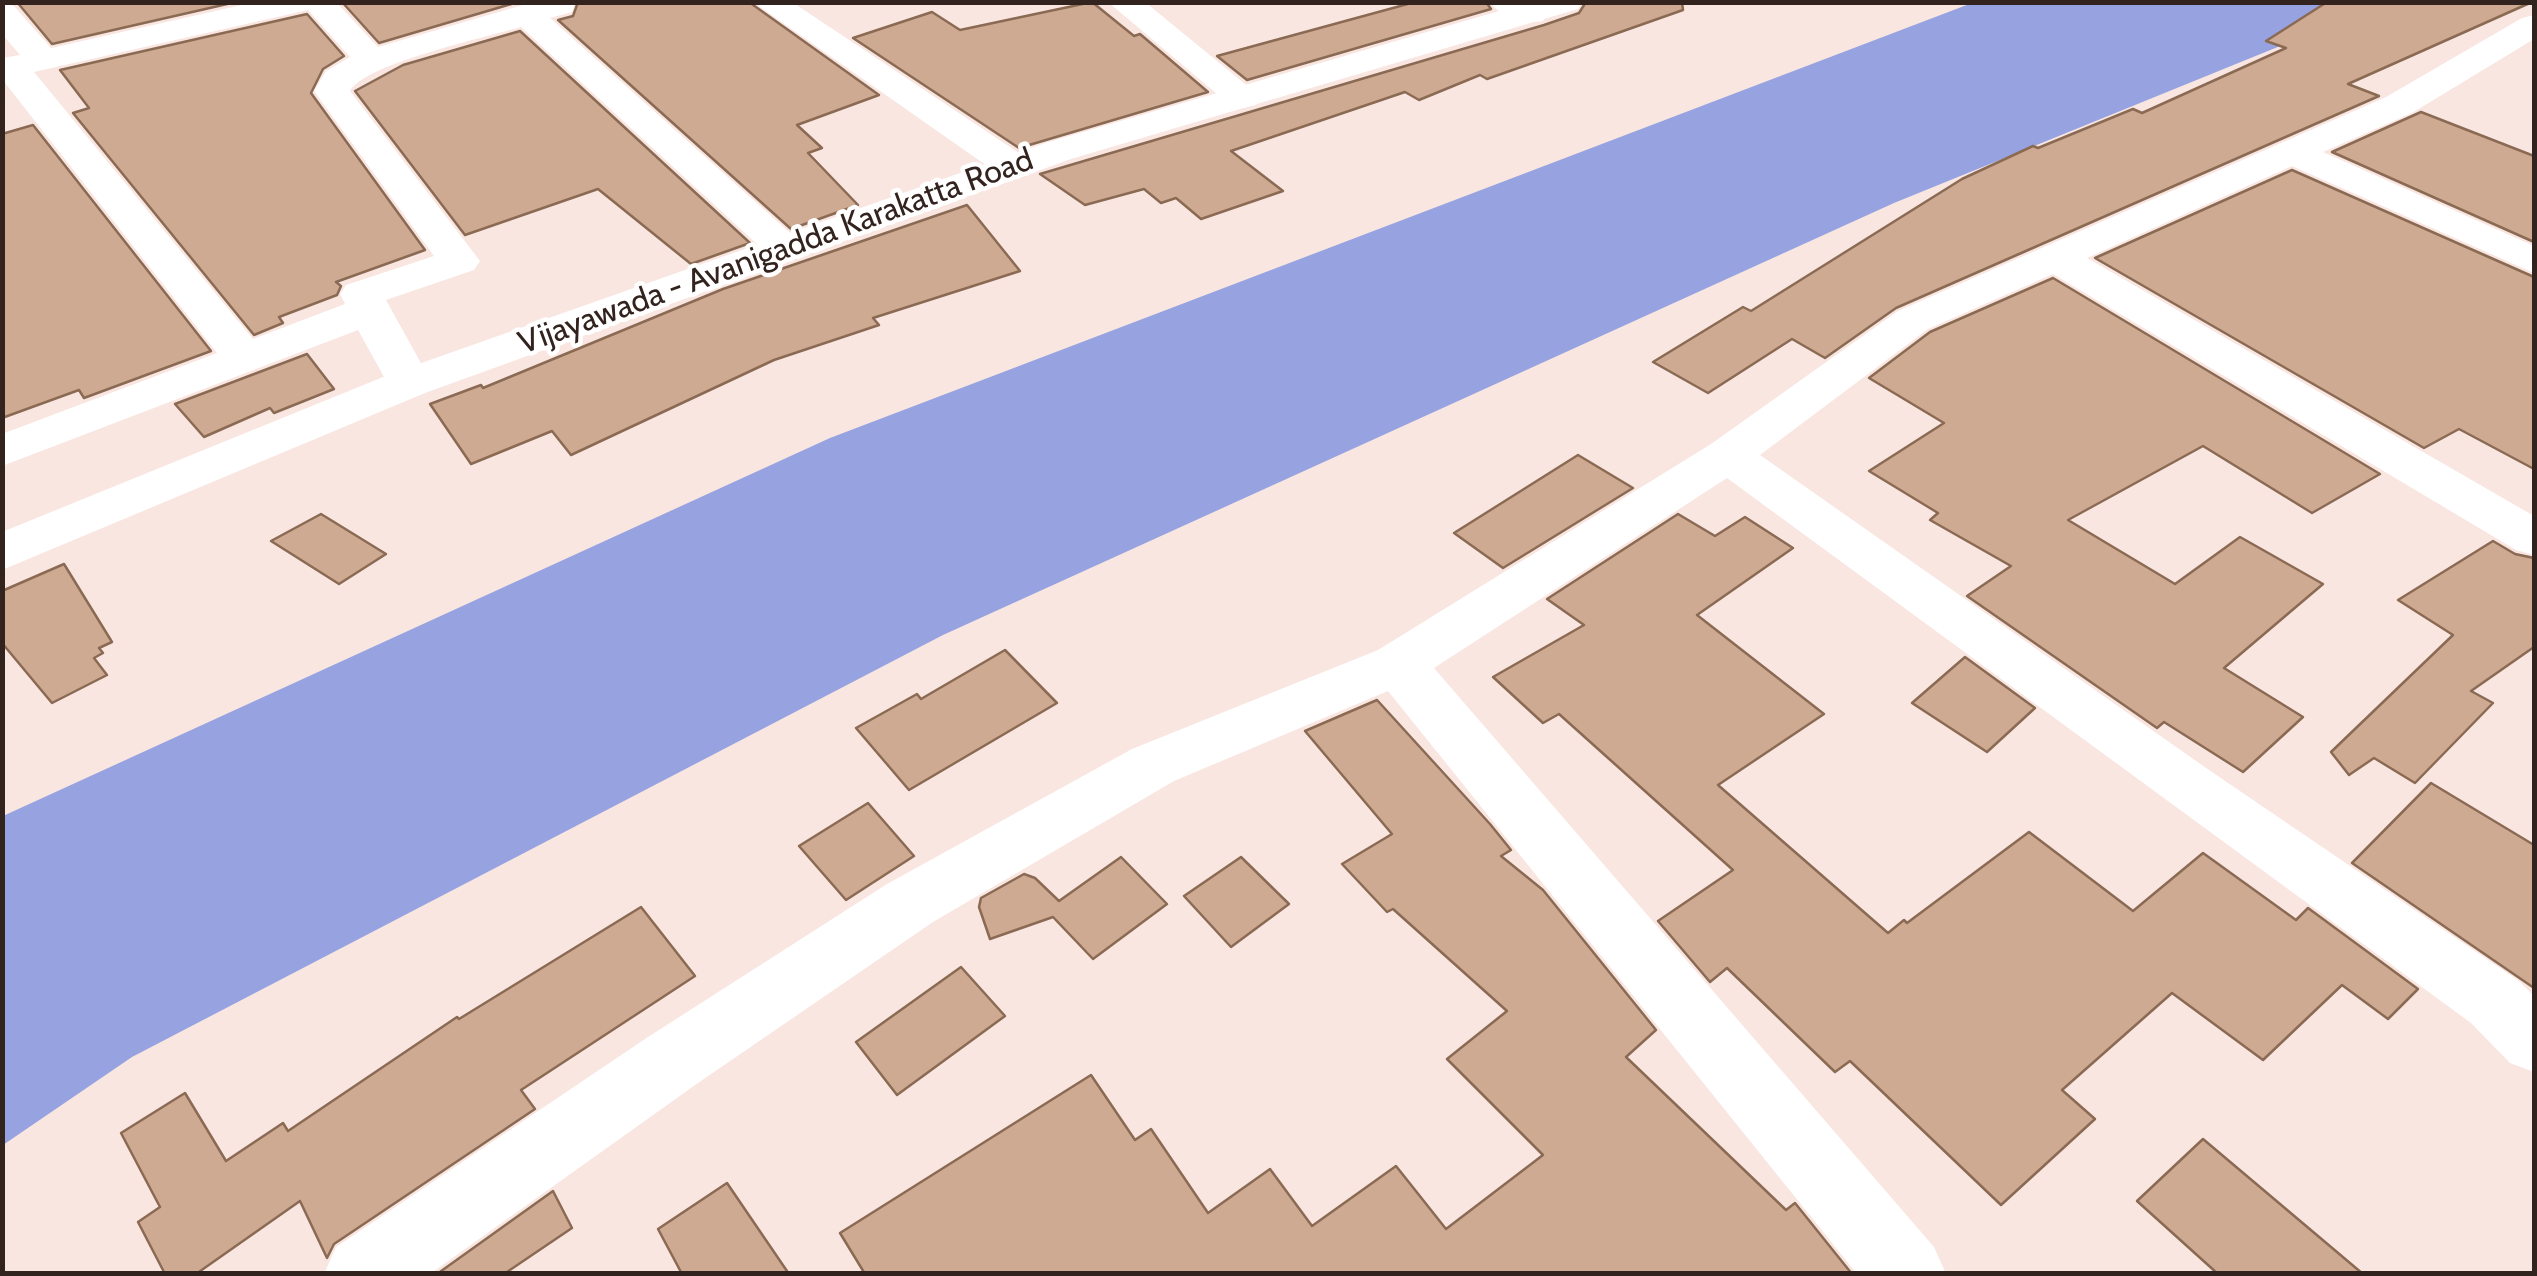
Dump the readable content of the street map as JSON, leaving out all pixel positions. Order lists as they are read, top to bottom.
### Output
{
  "streets": {
    "street": ["Vijayawada - Avanigadda Karakatta Road"]
  }
}
